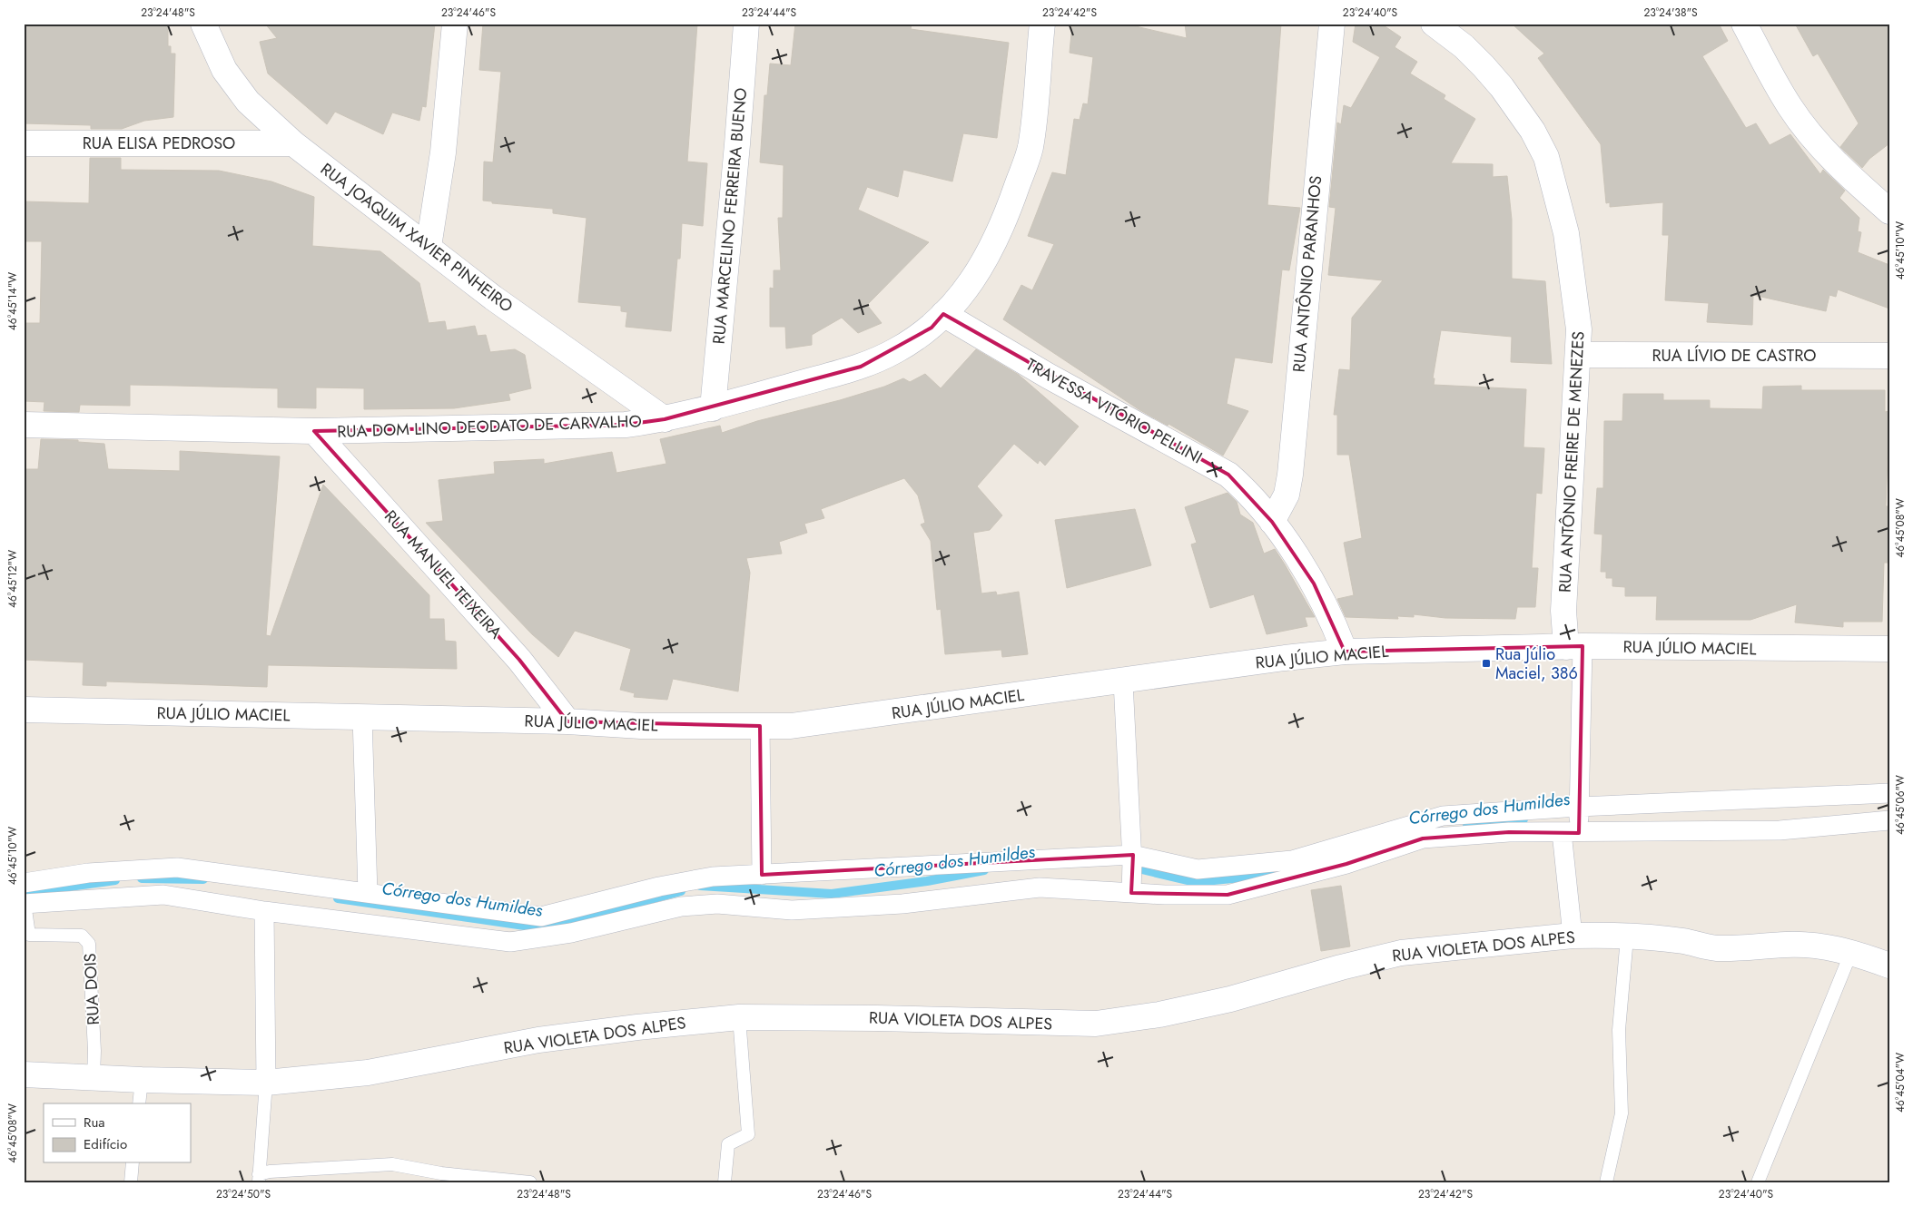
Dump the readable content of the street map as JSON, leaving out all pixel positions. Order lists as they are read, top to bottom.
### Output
{
  "streets": {
    "street": [
      "RUA ELISA PEDROSO",
      "RUA MARCELINO FERREIRA BUENO",
      "RUA JOAQUIM XAVIER PINHEIRO",
      "RUA ANTÔNIO PARANHOS",
      "RUA LÍVIO DE CASTRO",
      "TRAVESSA VITÓRIO PELLINI",
      "RUA DOM LINO DEODATO DE CARVALHO",
      "RUA ANTÔNIO FREIRE DE MENEZES",
      "RUA MANUEL TEIXEIRA",
      "RUA JÚLIO MACIEL",
      "RUA VIOLETA DOS ALPES"
    ],
    "lane": ["RUA DOIS"]
  },
  "crossings": [
    ["RUA ELISA PEDROSO", "RUA JOAQUIM XAVIER PINHEIRO"],
    ["RUA MARCELINO FERREIRA BUENO", "RUA DOM LINO DEODATO DE CARVALHO"],
    ["RUA JOAQUIM XAVIER PINHEIRO", "RUA DOM LINO DEODATO DE CARVALHO"],
    ["RUA ANTÔNIO PARANHOS", "TRAVESSA VITÓRIO PELLINI"],
    ["RUA LÍVIO DE CASTRO", "RUA ANTÔNIO FREIRE DE MENEZES"],
    ["TRAVESSA VITÓRIO PELLINI", "RUA DOM LINO DEODATO DE CARVALHO"],
    ["TRAVESSA VITÓRIO PELLINI", "RUA JÚLIO MACIEL"],
    ["RUA DOM LINO DEODATO DE CARVALHO", "RUA MANUEL TEIXEIRA"],
    ["RUA ANTÔNIO FREIRE DE MENEZES", "RUA JÚLIO MACIEL"],
    ["RUA MANUEL TEIXEIRA", "RUA JÚLIO MACIEL"],
    ["RUA VIOLETA DOS ALPES", "RUA DOIS"]
  ],
  "water": ["Córrego dos Humildes"],
  "places": {
    "transit": ["Rua Júlio Maciel, 386"]
  },
  "legend": ["Rua", "Edifício"],
  "coordinates": [
    "23°24'48\"S",
    "23°24'46\"S",
    "23°24'44\"S",
    "23°24'42\"S",
    "23°24'40\"S",
    "23°24'38\"S",
    "46°45'10\"W",
    "46°45'14\"W",
    "46°45'08\"W",
    "46°45'12\"W",
    "46°45'06\"W",
    "46°45'04\"W",
    "23°24'50\"S"
  ]
}
